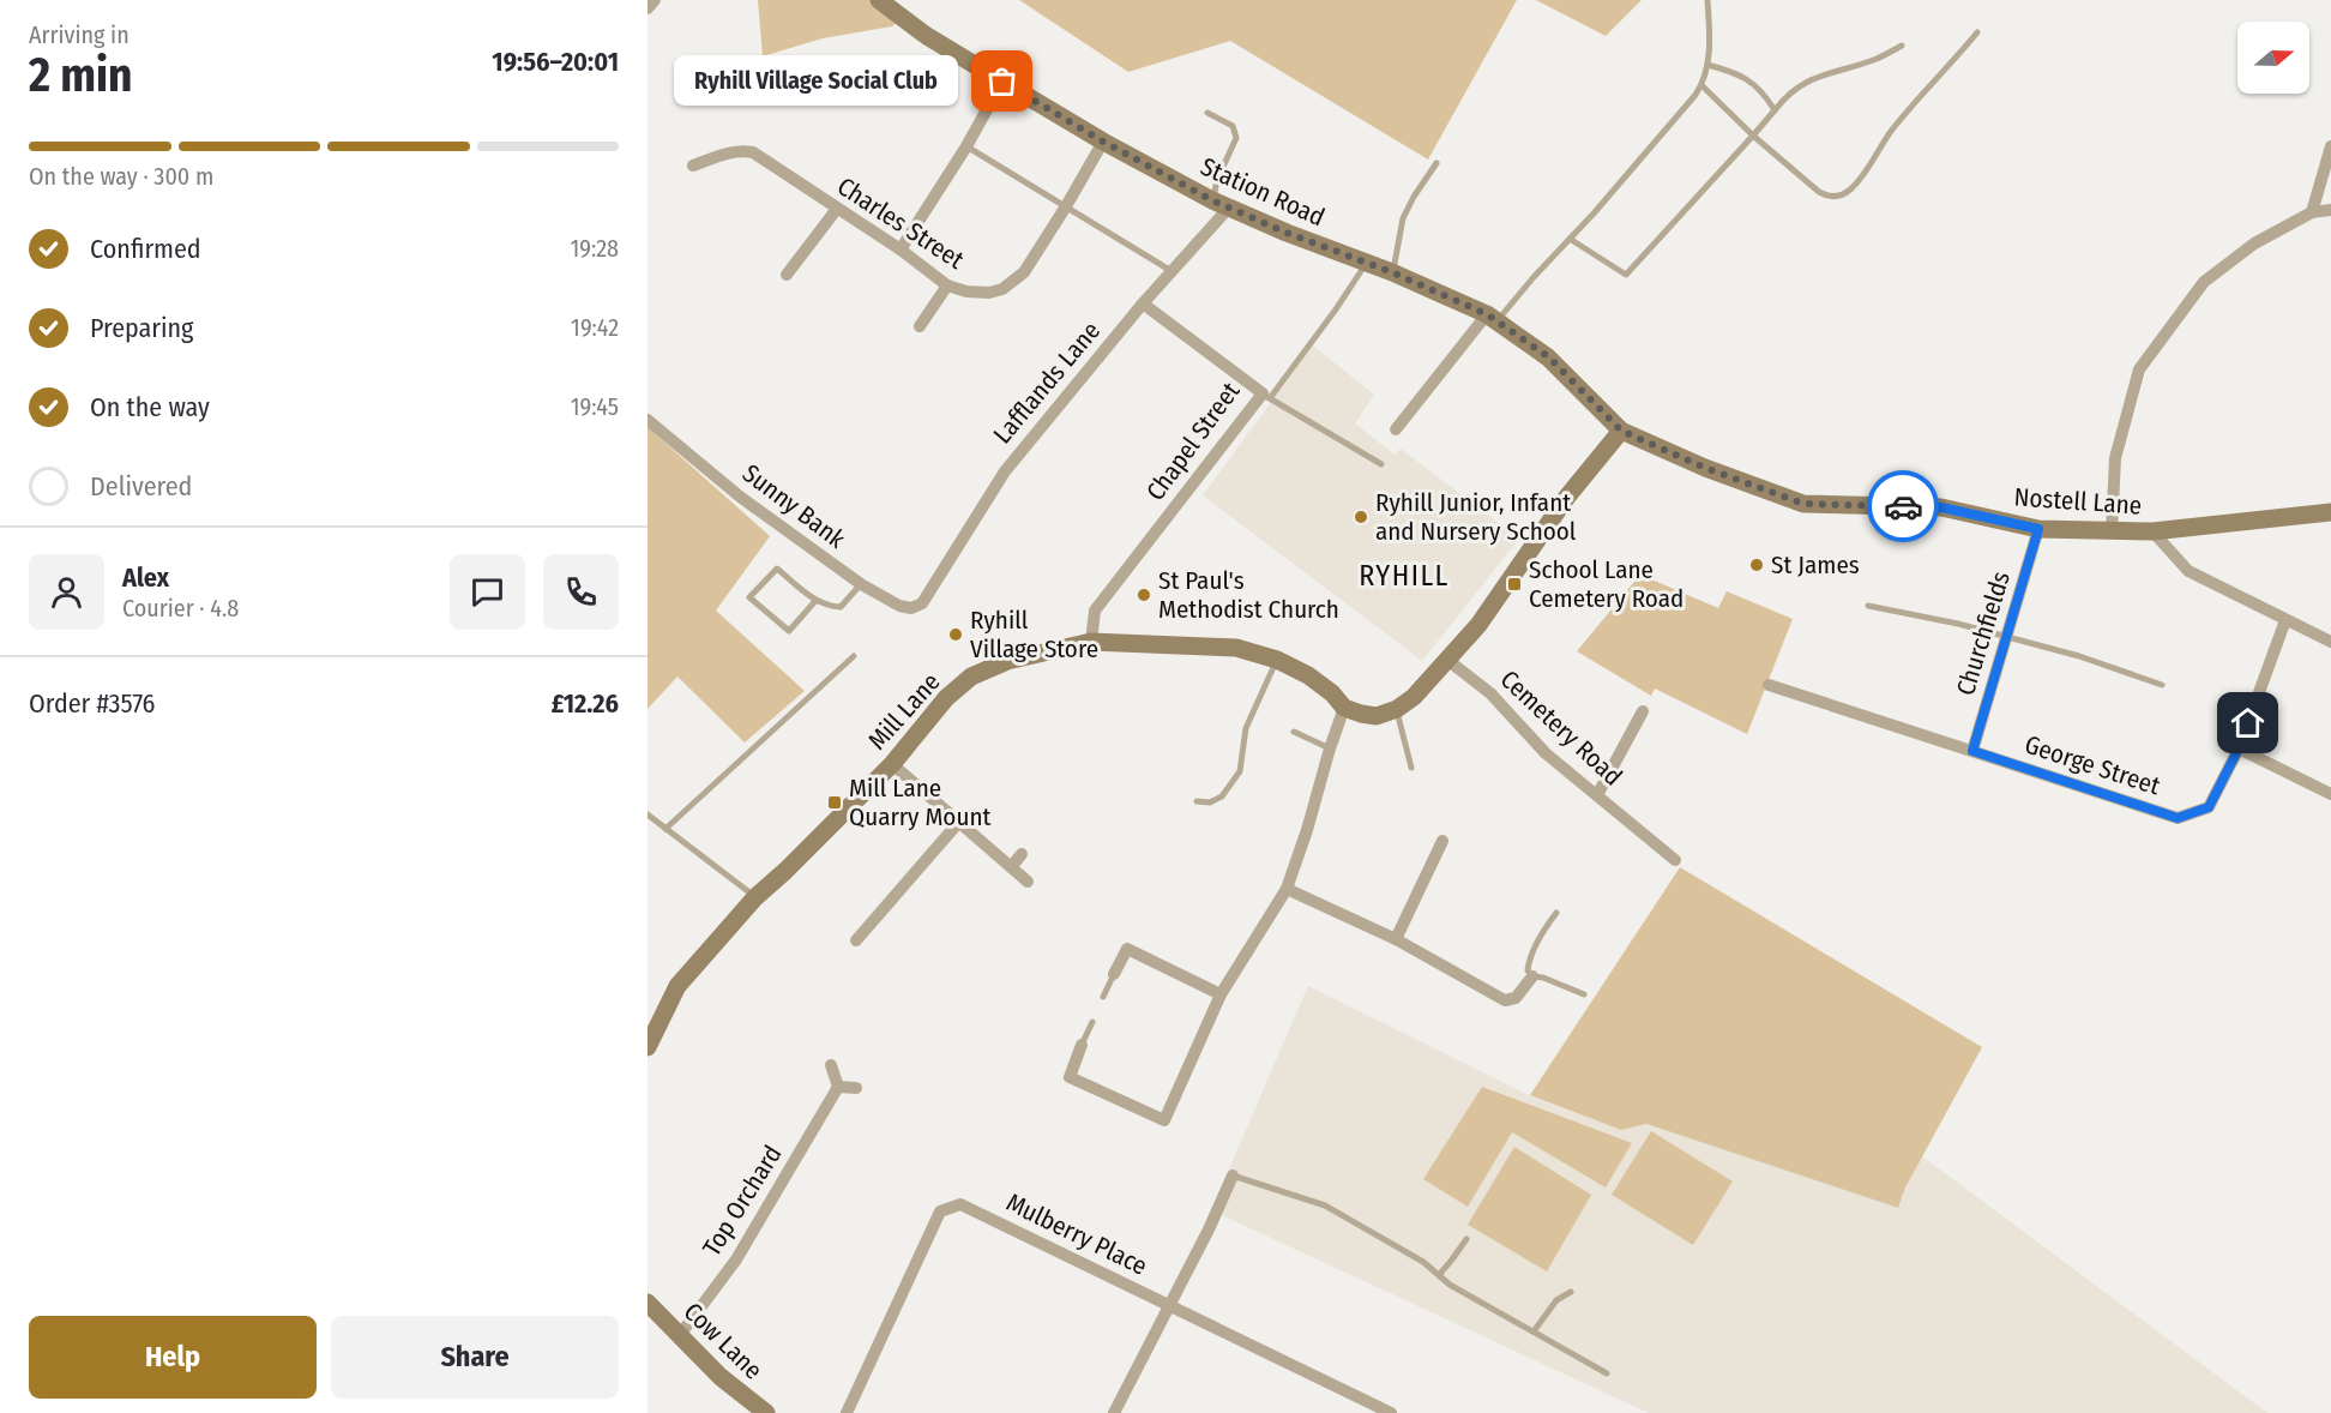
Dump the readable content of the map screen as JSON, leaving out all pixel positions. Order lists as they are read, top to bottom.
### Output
{
  "streets": {
    "street": [
      "Station Road",
      "Charles Street",
      "Lafflands Lane",
      "Chapel Street",
      "Nostell Lane",
      "Sunny Bank",
      "Churchfields",
      "Mill Lane",
      "Cemetery Road",
      "George Street",
      "Top Orchard",
      "Mulberry Place",
      "Cow Lane"
    ]
  },
  "crossings": [
    ["Station Road", "Charles Street"],
    ["Station Road", "Lafflands Lane"],
    ["Station Road", "Nostell Lane"],
    ["Lafflands Lane", "Chapel Street"],
    ["Lafflands Lane", "Sunny Bank"],
    ["Chapel Street", "Mill Lane"],
    ["Nostell Lane", "Churchfields"],
    ["Churchfields", "George Street"],
    ["Top Orchard", "Cow Lane"]
  ],
  "districts": ["RYHILL"],
  "places": {
    "other": [
      "Ryhill Village Social Club",
      "Ryhill Junior, Infant and Nursery School",
      "St James",
      "St Paul's Methodist Church",
      "Ryhill Village Store"
    ],
    "transit": ["School Lane Cemetery Road", "Mill Lane Quarry Mount"]
  },
  "north": "right",
  "page": {
    "heading": ["2 min", "Arriving in", "19:56–20:01"],
    "panel": [
      "Alex",
      "Courier · 4.8",
      "Order #3576",
      "£12.26"
    ],
    "bubble": "Ryhill Village Social Club",
    "bar": "On the way · 300 m",
    "list": [
      ["Confirmed", "19:28"],
      ["Preparing", "19:42"],
      ["On the way", "19:45"],
      "Delivered"
    ],
    "buttons": ["Help", "Share"]
  }
}
